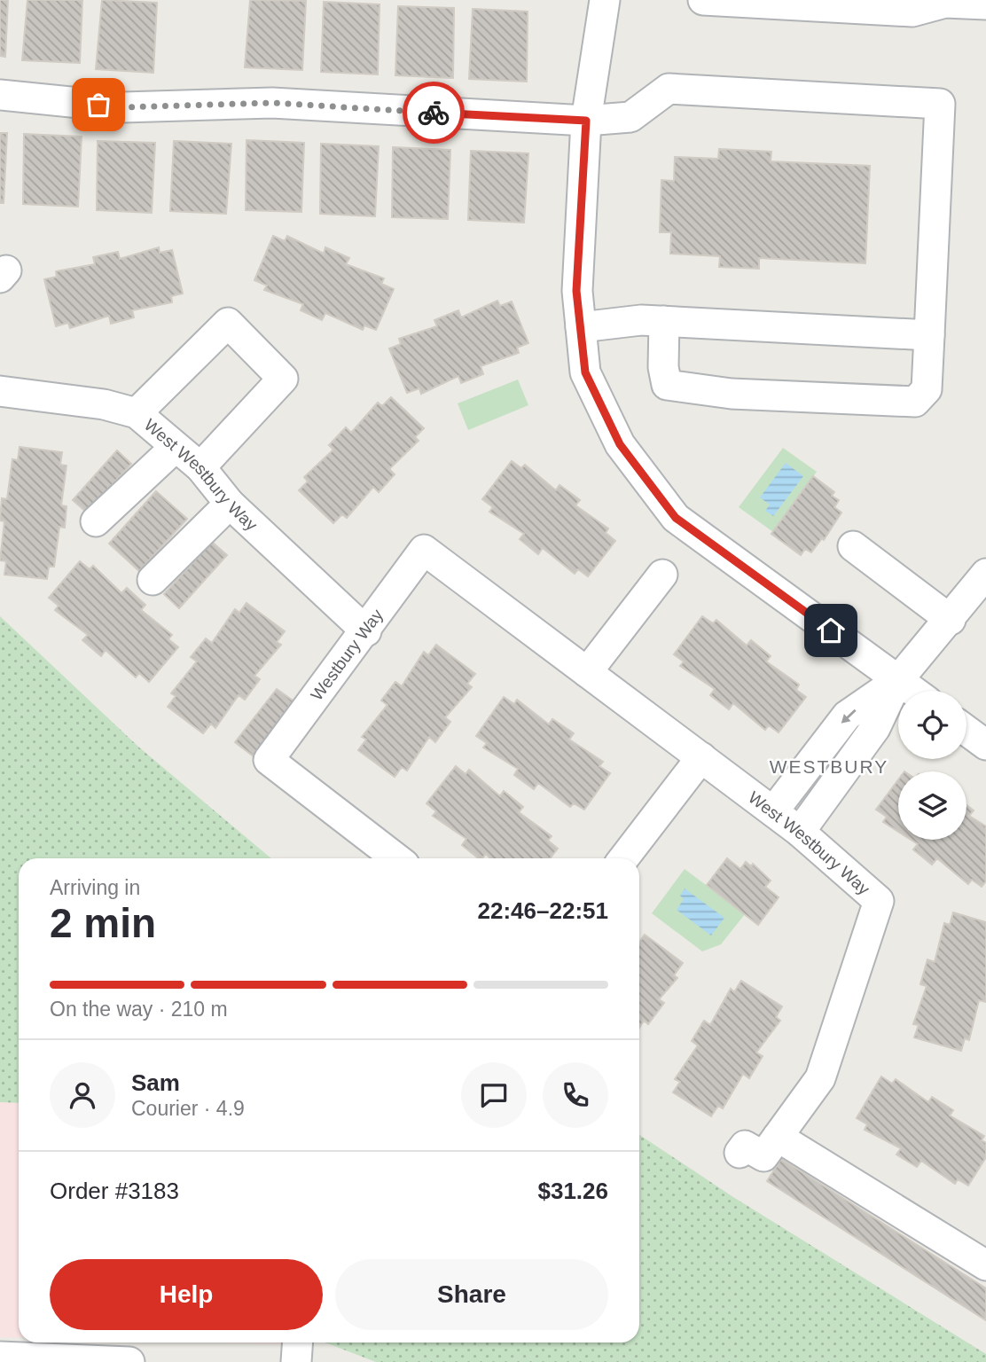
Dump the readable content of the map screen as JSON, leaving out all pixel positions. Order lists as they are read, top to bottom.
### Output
{
  "streets": {
    "street": ["West Westbury Way", "Westbury Way"]
  },
  "crossings": [
    ["West Westbury Way", "Westbury Way"]
  ],
  "districts": ["WESTBURY"],
  "page": {
    "heading": ["2 min", "Arriving in", "22:46–22:51"],
    "panel": [
      "Sam",
      "Courier · 4.9",
      "Order #3183",
      "$31.26"
    ],
    "bar": "On the way · 210 m",
    "buttons": ["Help", "Share"]
  }
}
